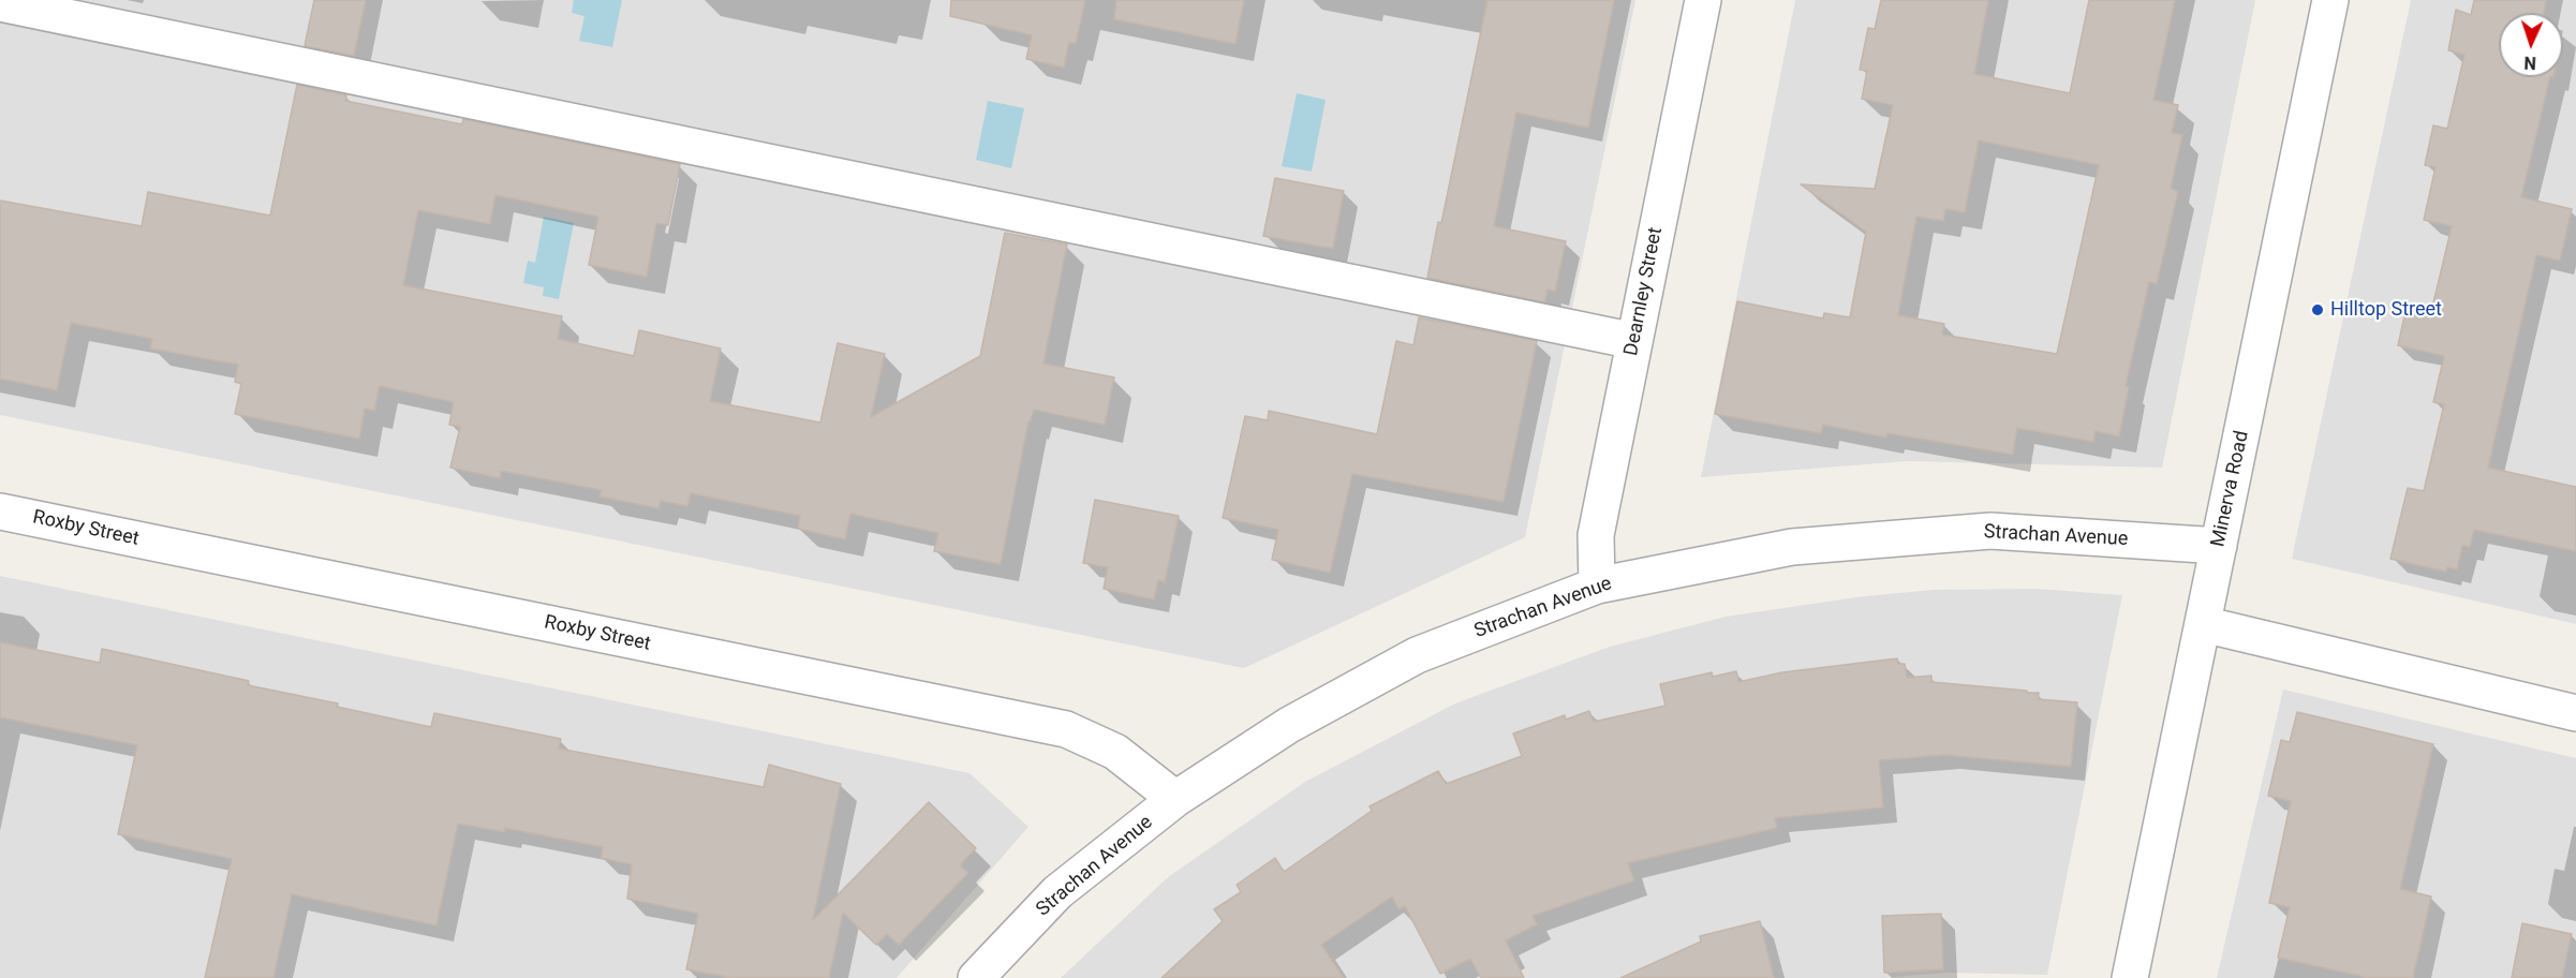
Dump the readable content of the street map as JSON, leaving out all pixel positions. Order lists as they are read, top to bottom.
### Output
{
  "streets": {
    "street": [
      "Dearnley Street",
      "Minerva Road",
      "Roxby Street",
      "Strachan Avenue"
    ]
  },
  "crossings": [
    ["Dearnley Street", "Strachan Avenue"],
    ["Minerva Road", "Strachan Avenue"],
    ["Roxby Street", "Strachan Avenue"]
  ],
  "places": ["Hilltop Street"],
  "north": "bottom"
}
